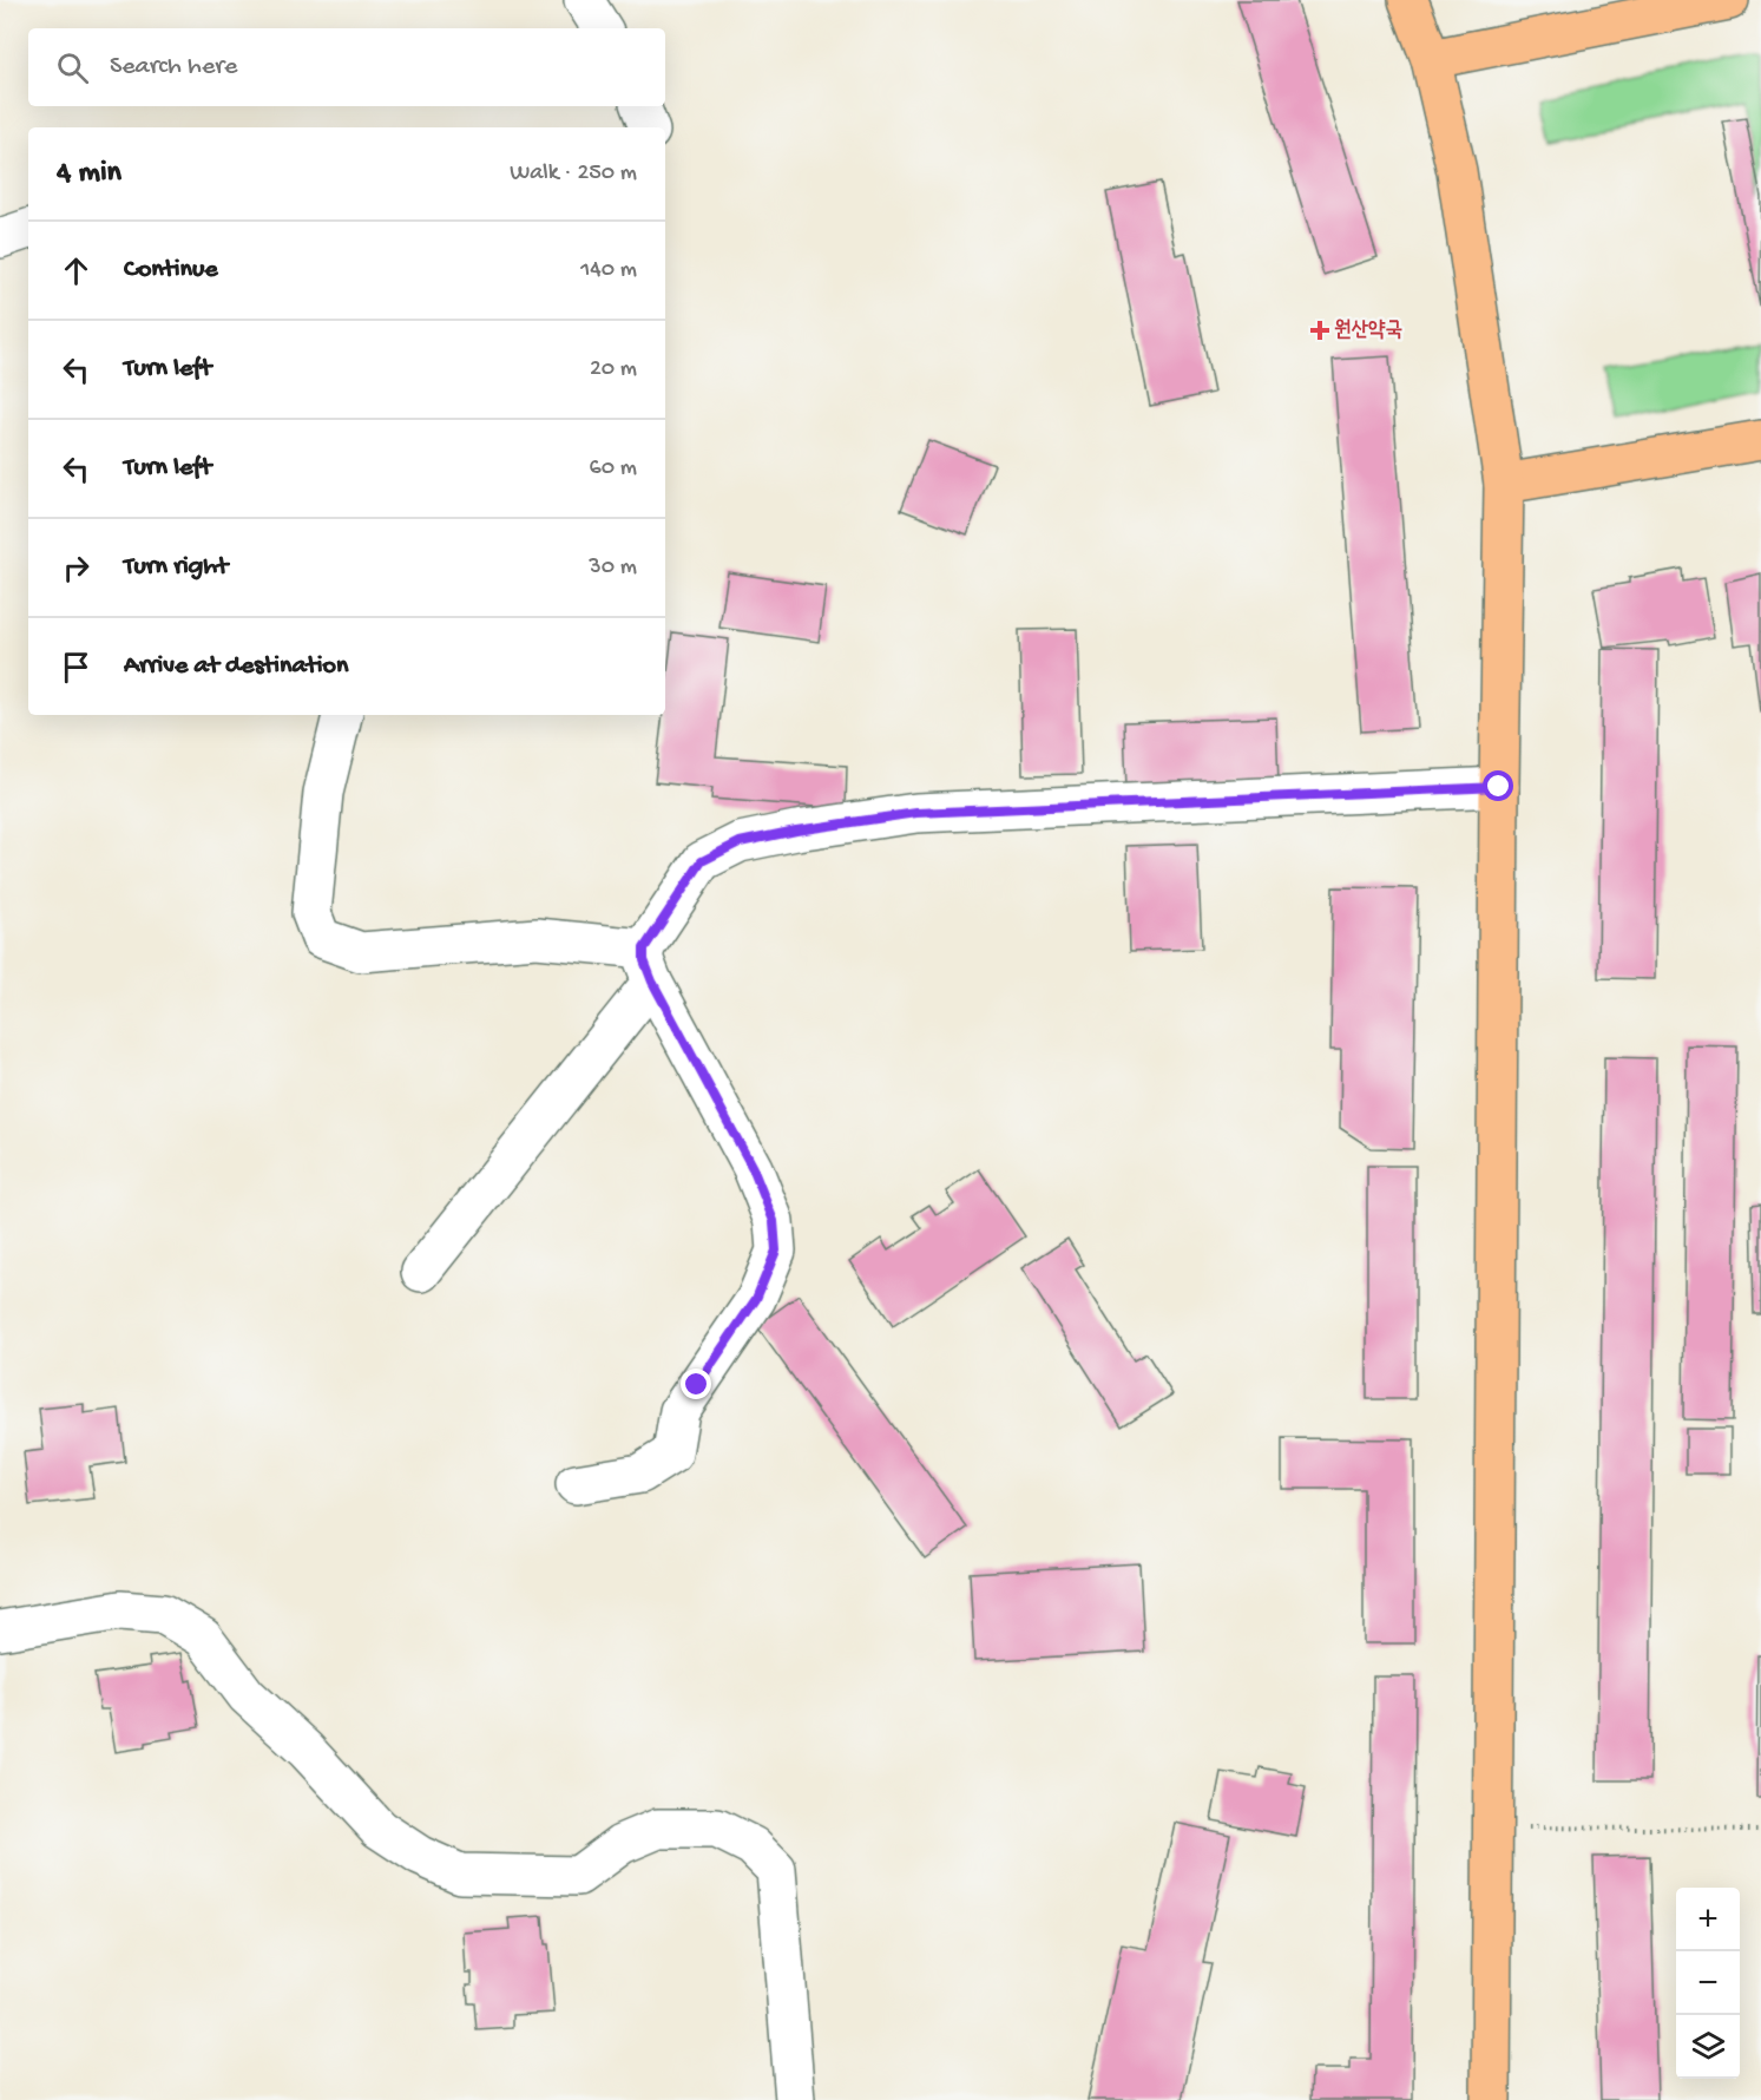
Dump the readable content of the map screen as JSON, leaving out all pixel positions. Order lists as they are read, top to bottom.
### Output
{
  "places": {
    "health": ["원산약국"]
  },
  "page": {
    "search": "Search here",
    "heading": ["4 min", "Walk · 250 m"],
    "list": [
      ["Continue", "140 m"],
      ["Turn left", "20 m"],
      ["Turn left", "60 m"],
      ["Turn right", "30 m"],
      "Arrive at destination"
    ],
    "map_buttons": ["+", "−"]
  }
}
